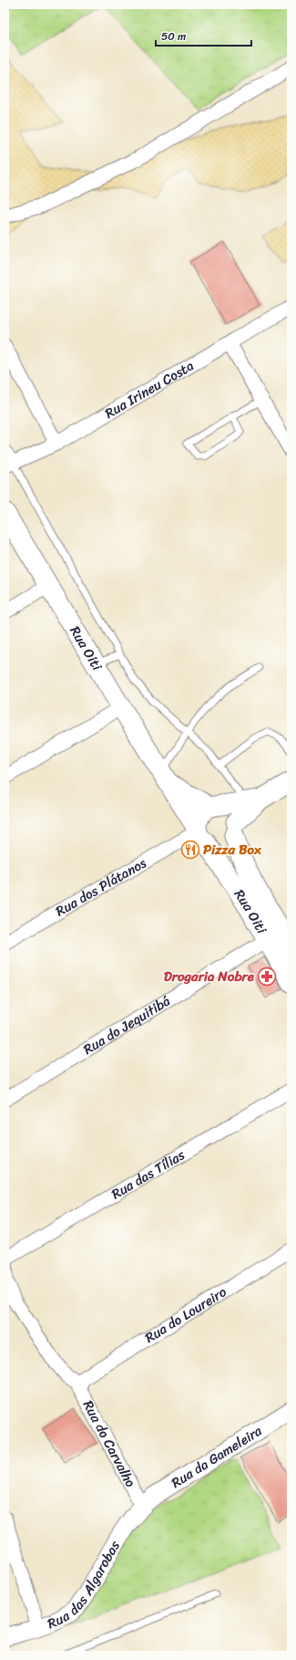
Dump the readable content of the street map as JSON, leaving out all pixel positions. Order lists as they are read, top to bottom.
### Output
{
  "streets": {
    "main road": ["Rua Oiti"],
    "street": [
      "Rua Irineu Costa",
      "Rua dos Plátanos",
      "Rua do Jequitibá",
      "Rua das Tílias",
      "Rua do Loureiro",
      "Rua do Carvalho",
      "Rua da Gameleira",
      "Rua das Algarobas"
    ]
  },
  "crossings": [
    ["Rua Oiti", "Rua dos Plátanos"],
    ["Rua Oiti", "Rua do Jequitibá"],
    ["Rua do Loureiro", "Rua do Carvalho"],
    ["Rua do Carvalho", "Rua da Gameleira"],
    ["Rua do Carvalho", "Rua das Algarobas"],
    ["Rua da Gameleira", "Rua das Algarobas"]
  ],
  "places": {
    "restaurant": ["Pizza Box"],
    "pharmacy": ["Drogaria Nobre"]
  },
  "scale_bar": "50 m"
}
